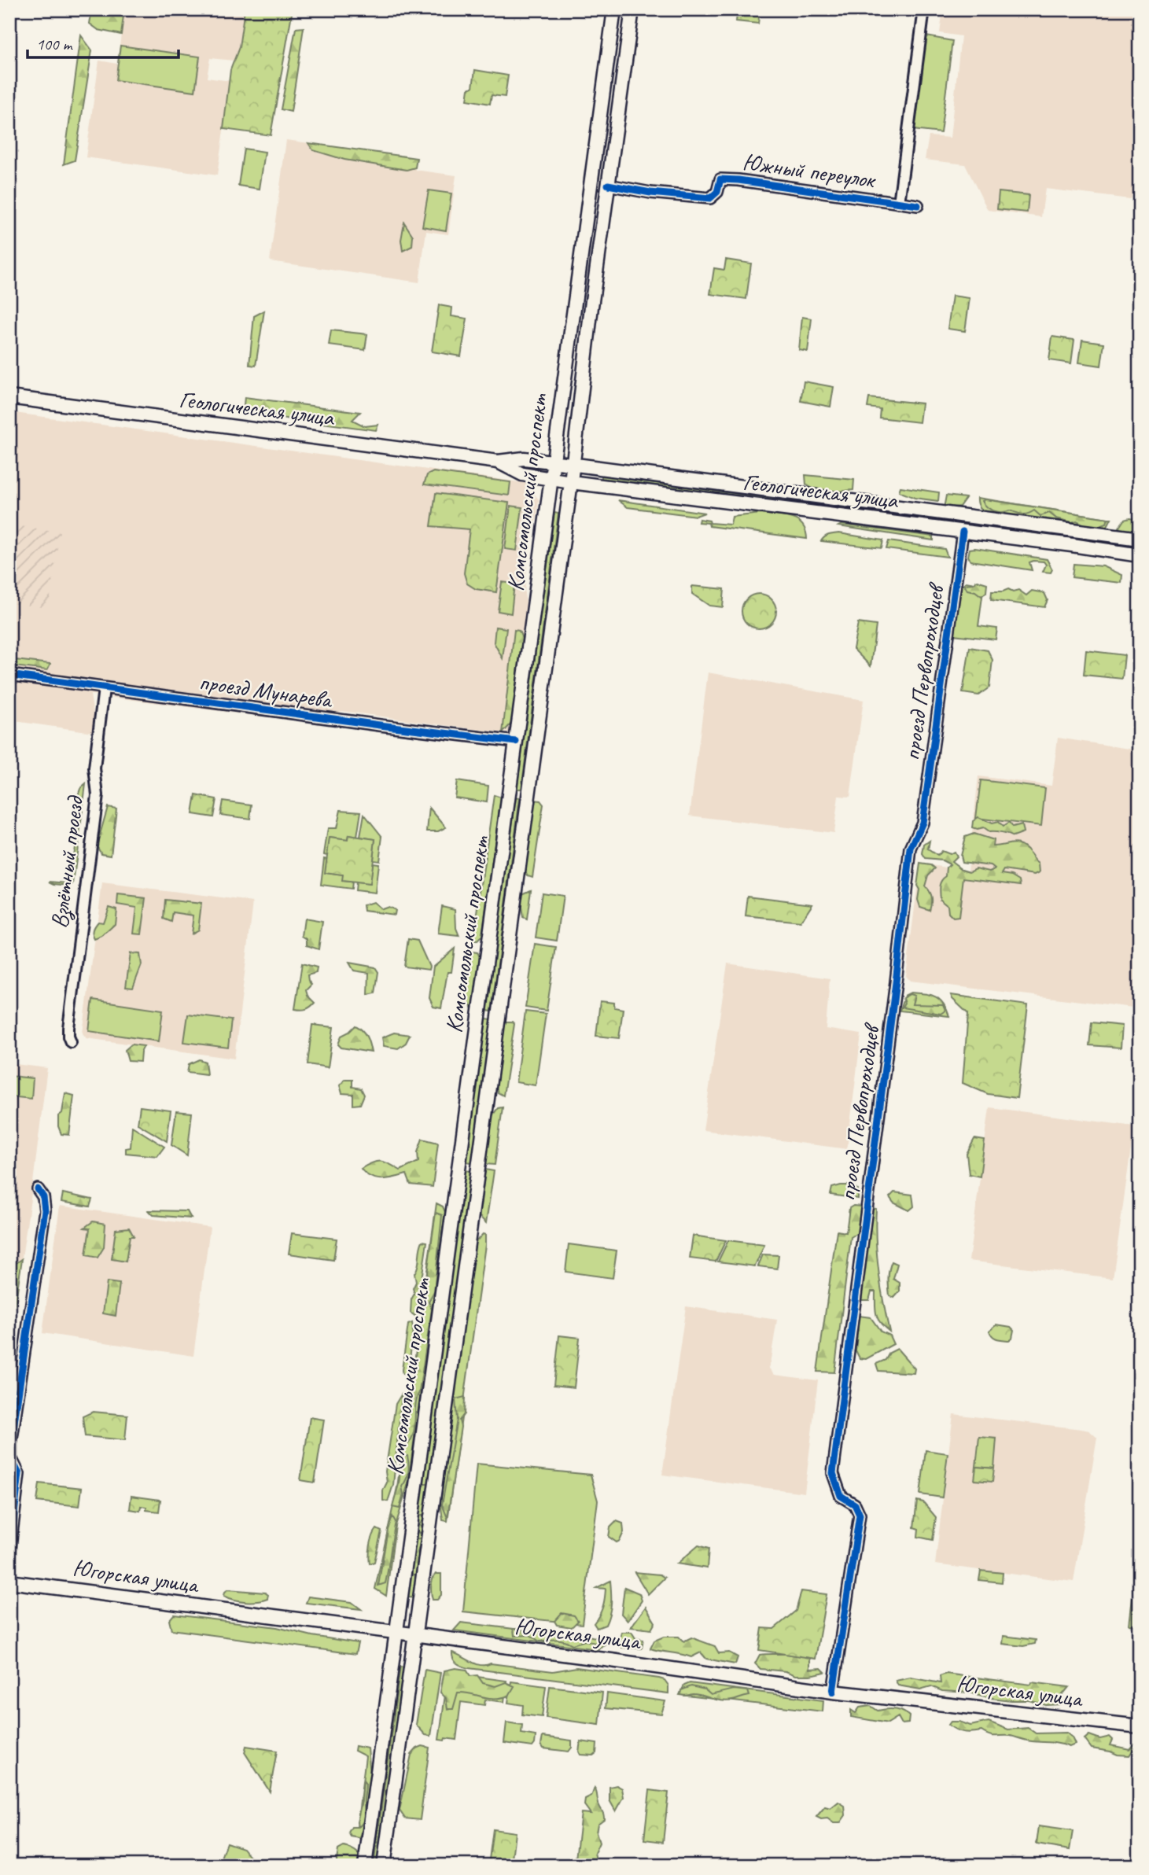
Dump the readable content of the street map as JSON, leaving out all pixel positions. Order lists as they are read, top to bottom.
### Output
{
  "streets": {
    "main road": ["Геологическая улица", "Комсомольский проспект", "Югорская улица"],
    "street": [
      "Южный переулок",
      "проезд Первопроходцев",
      "проезд Мунарева",
      "Взлётный проезд"
    ]
  },
  "crossings": [
    ["Южный переулок", "Комсомольский проспект"],
    ["Геологическая улица", "Комсомольский проспект"],
    ["Геологическая улица", "проезд Первопроходцев"],
    ["Комсомольский проспект", "проезд Мунарева"],
    ["Комсомольский проспект", "Югорская улица"],
    ["проезд Первопроходцев", "Югорская улица"],
    ["проезд Мунарева", "Взлётный проезд"]
  ],
  "scale_bar": "100 m"
}
